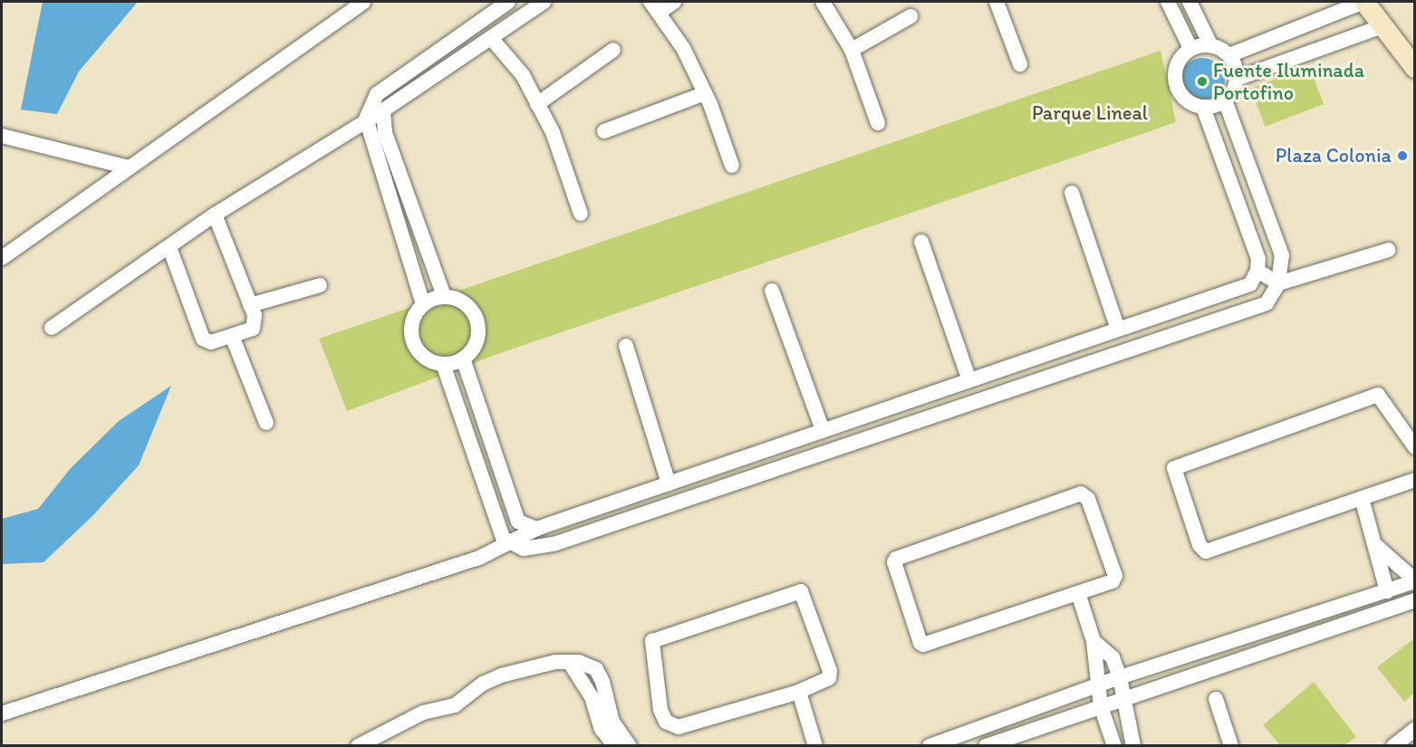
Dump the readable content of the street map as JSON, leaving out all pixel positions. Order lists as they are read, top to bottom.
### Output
{
  "parks": ["Parque Lineal"],
  "places": ["Fuente Iluminada Portofino", "Plaza Colonia"]
}
